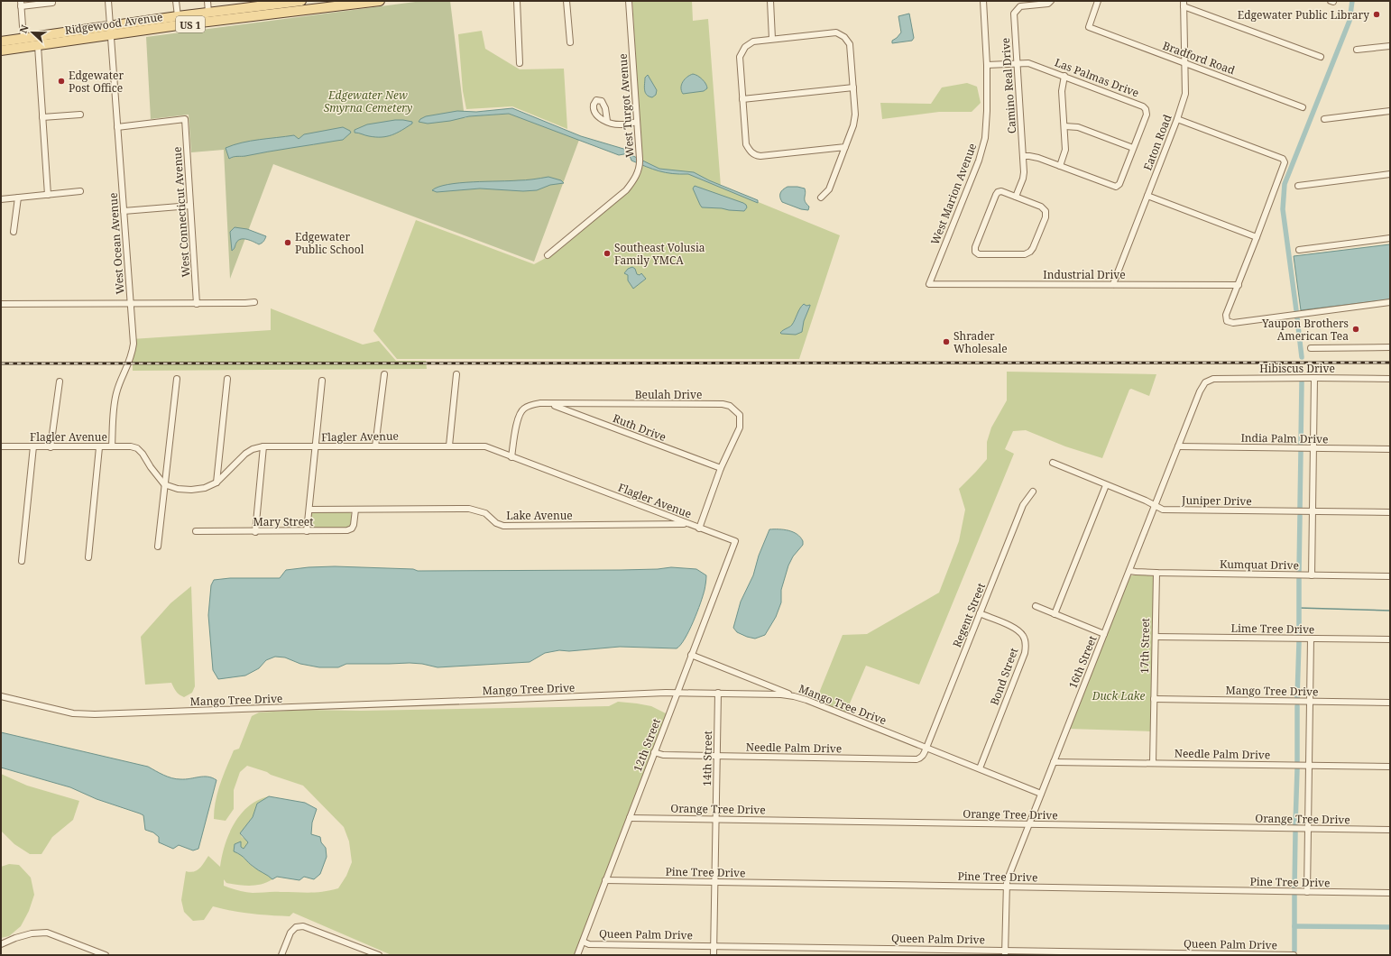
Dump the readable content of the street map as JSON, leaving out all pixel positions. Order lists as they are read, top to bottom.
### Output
{
  "streets": {
    "main road": ["Ridgewood Avenue", "US 1"],
    "street": [
      "Bradford Road",
      "Las Palmas Drive",
      "Camino Real Drive",
      "West Turgot Avenue",
      "Eaton Road",
      "West Marion Avenue",
      "West Connecticut Avenue",
      "West Ocean Avenue",
      "Industrial Drive",
      "Hibiscus Drive",
      "Beulah Drive",
      "Ruth Drive",
      "Flagler Avenue",
      "India Palm Drive",
      "Juniper Drive",
      "Lake Avenue",
      "Mary Street",
      "Kumquat Drive",
      "Regent Street",
      "Lime Tree Drive",
      "17th Street",
      "16th Street",
      "Bond Street",
      "Mango Tree Drive",
      "12th Street",
      "Needle Palm Drive",
      "14th Street",
      "Orange Tree Drive",
      "Pine Tree Drive",
      "Queen Palm Drive"
    ]
  },
  "crossings": [
    ["Ridgewood Avenue", "West Ocean Avenue"],
    ["Bradford Road", "Eaton Road"],
    ["Las Palmas Drive", "Camino Real Drive"],
    ["Las Palmas Drive", "West Marion Avenue"],
    ["Eaton Road", "Industrial Drive"],
    ["West Marion Avenue", "Industrial Drive"],
    ["West Connecticut Avenue", "West Ocean Avenue"],
    ["West Ocean Avenue", "Flagler Avenue"],
    ["Hibiscus Drive", "16th Street"],
    ["Beulah Drive", "Ruth Drive"],
    ["Beulah Drive", "Flagler Avenue"],
    ["Flagler Avenue", "Lake Avenue"],
    ["Flagler Avenue", "12th Street"],
    ["India Palm Drive", "16th Street"],
    ["Juniper Drive", "16th Street"],
    ["Lake Avenue", "Mary Street"],
    ["Kumquat Drive", "17th Street"],
    ["Kumquat Drive", "16th Street"],
    ["Regent Street", "Bond Street"],
    ["Regent Street", "Mango Tree Drive"],
    ["Regent Street", "Needle Palm Drive"],
    ["Lime Tree Drive", "17th Street"],
    ["17th Street", "Mango Tree Drive"],
    ["17th Street", "Needle Palm Drive"],
    ["16th Street", "Mango Tree Drive"],
    ["16th Street", "Needle Palm Drive"],
    ["16th Street", "Orange Tree Drive"],
    ["16th Street", "Pine Tree Drive"],
    ["16th Street", "Queen Palm Drive"],
    ["Bond Street", "Mango Tree Drive"],
    ["Mango Tree Drive", "12th Street"],
    ["Mango Tree Drive", "Needle Palm Drive"],
    ["Mango Tree Drive", "14th Street"],
    ["12th Street", "Needle Palm Drive"],
    ["12th Street", "Orange Tree Drive"],
    ["12th Street", "Pine Tree Drive"],
    ["12th Street", "Queen Palm Drive"],
    ["Needle Palm Drive", "14th Street"],
    ["14th Street", "Orange Tree Drive"],
    ["14th Street", "Pine Tree Drive"],
    ["14th Street", "Queen Palm Drive"]
  ],
  "parks": ["Edgewater New Smyrna Cemetery", "Duck Lake"],
  "places": [
    "Edgewater Public Library",
    "Edgewater Post Office",
    "Edgewater Public School",
    "Southeast Volusia Family YMCA",
    "Yaupon Brothers American Tea",
    "Shrader Wholesale"
  ],
  "north": "left"
}
